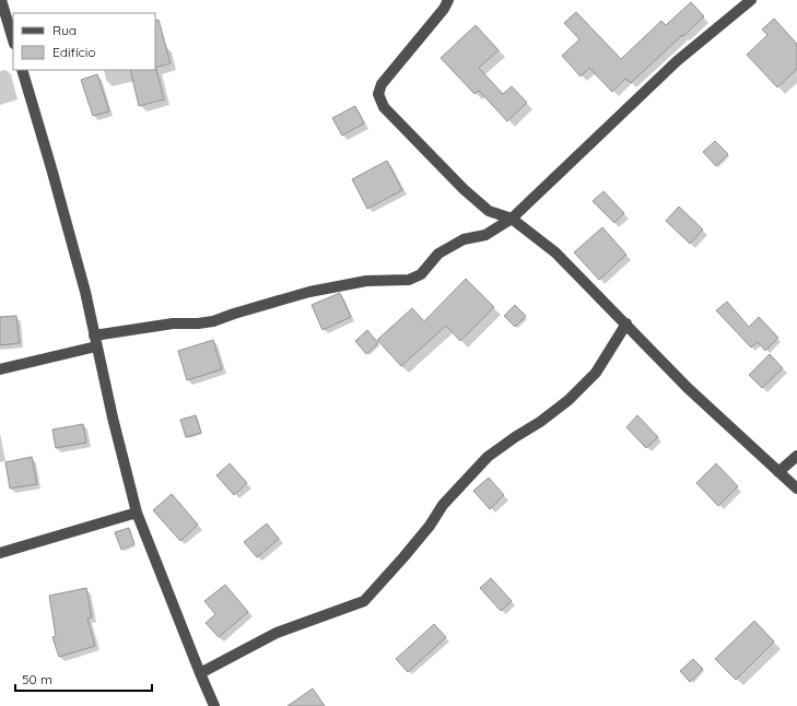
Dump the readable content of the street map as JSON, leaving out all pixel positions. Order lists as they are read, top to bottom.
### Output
{
  "legend": ["Rua", "Edifício"],
  "scale_bar": "50 m"
}
